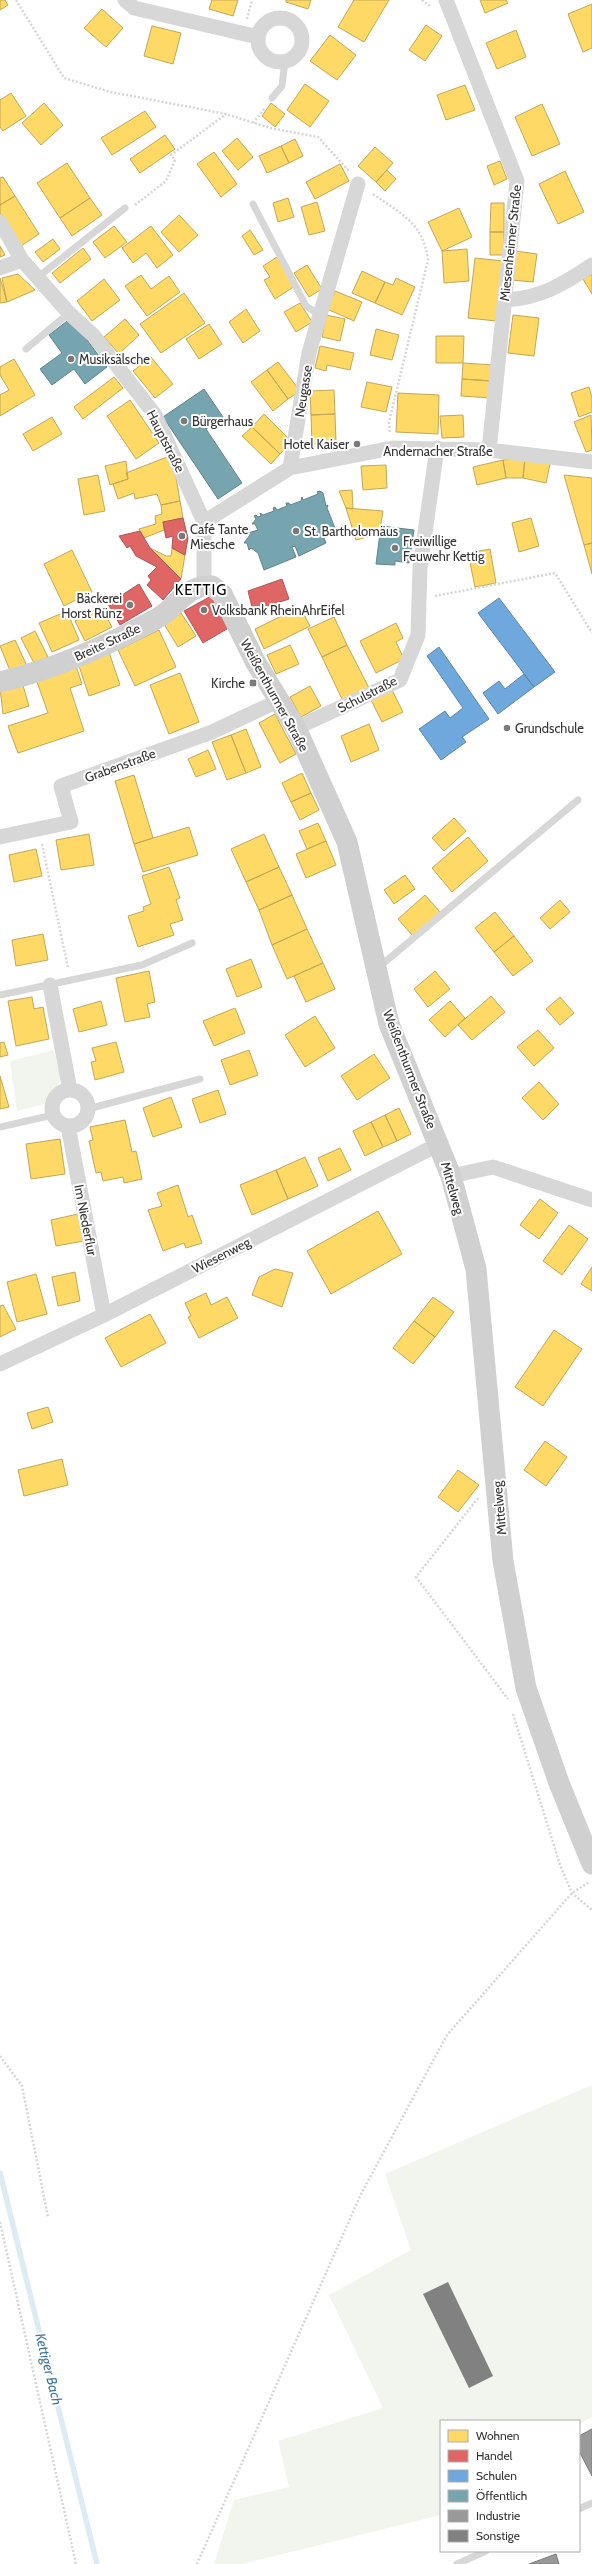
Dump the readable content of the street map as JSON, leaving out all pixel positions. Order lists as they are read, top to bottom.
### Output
{
  "streets": {
    "street": [
      "Miesenheimer Straße",
      "Neugasse",
      "Hauptstraße",
      "Andernacher Straße",
      "Breite Straße",
      "Schulstraße",
      "Weißenthurmer Straße",
      "Grabenstraße",
      "Mittelweg",
      "Im Niederflur",
      "Wiesenweg"
    ]
  },
  "crossings": [
    ["Miesenheimer Straße", "Andernacher Straße"],
    ["Neugasse", "Andernacher Straße"],
    ["Hauptstraße", "Andernacher Straße"],
    ["Andernacher Straße", "Schulstraße"],
    ["Breite Straße", "Weißenthurmer Straße"],
    ["Schulstraße", "Weißenthurmer Straße"],
    ["Weißenthurmer Straße", "Grabenstraße"],
    ["Weißenthurmer Straße", "Mittelweg"],
    ["Weißenthurmer Straße", "Wiesenweg"],
    ["Mittelweg", "Wiesenweg"],
    ["Im Niederflur", "Wiesenweg"]
  ],
  "districts": ["KETTIG"],
  "water": ["Kettiger Bach"],
  "places": {
    "other": [
      "Musiksälsche",
      "Bürgerhaus",
      "Hotel Kaiser",
      "St. Bartholomäus",
      "Café Tante Miesche",
      "Freiwillige Feuwehr Kettig",
      "Bäckerei Horst Rünz",
      "Volksbank RheinAhrEifel",
      "Grundschule"
    ],
    "transit": ["Kirche"]
  },
  "legend": [
    "Wohnen",
    "Handel",
    "Schulen",
    "Öffentlich",
    "Industrie",
    "Sonstige"
  ]
}
